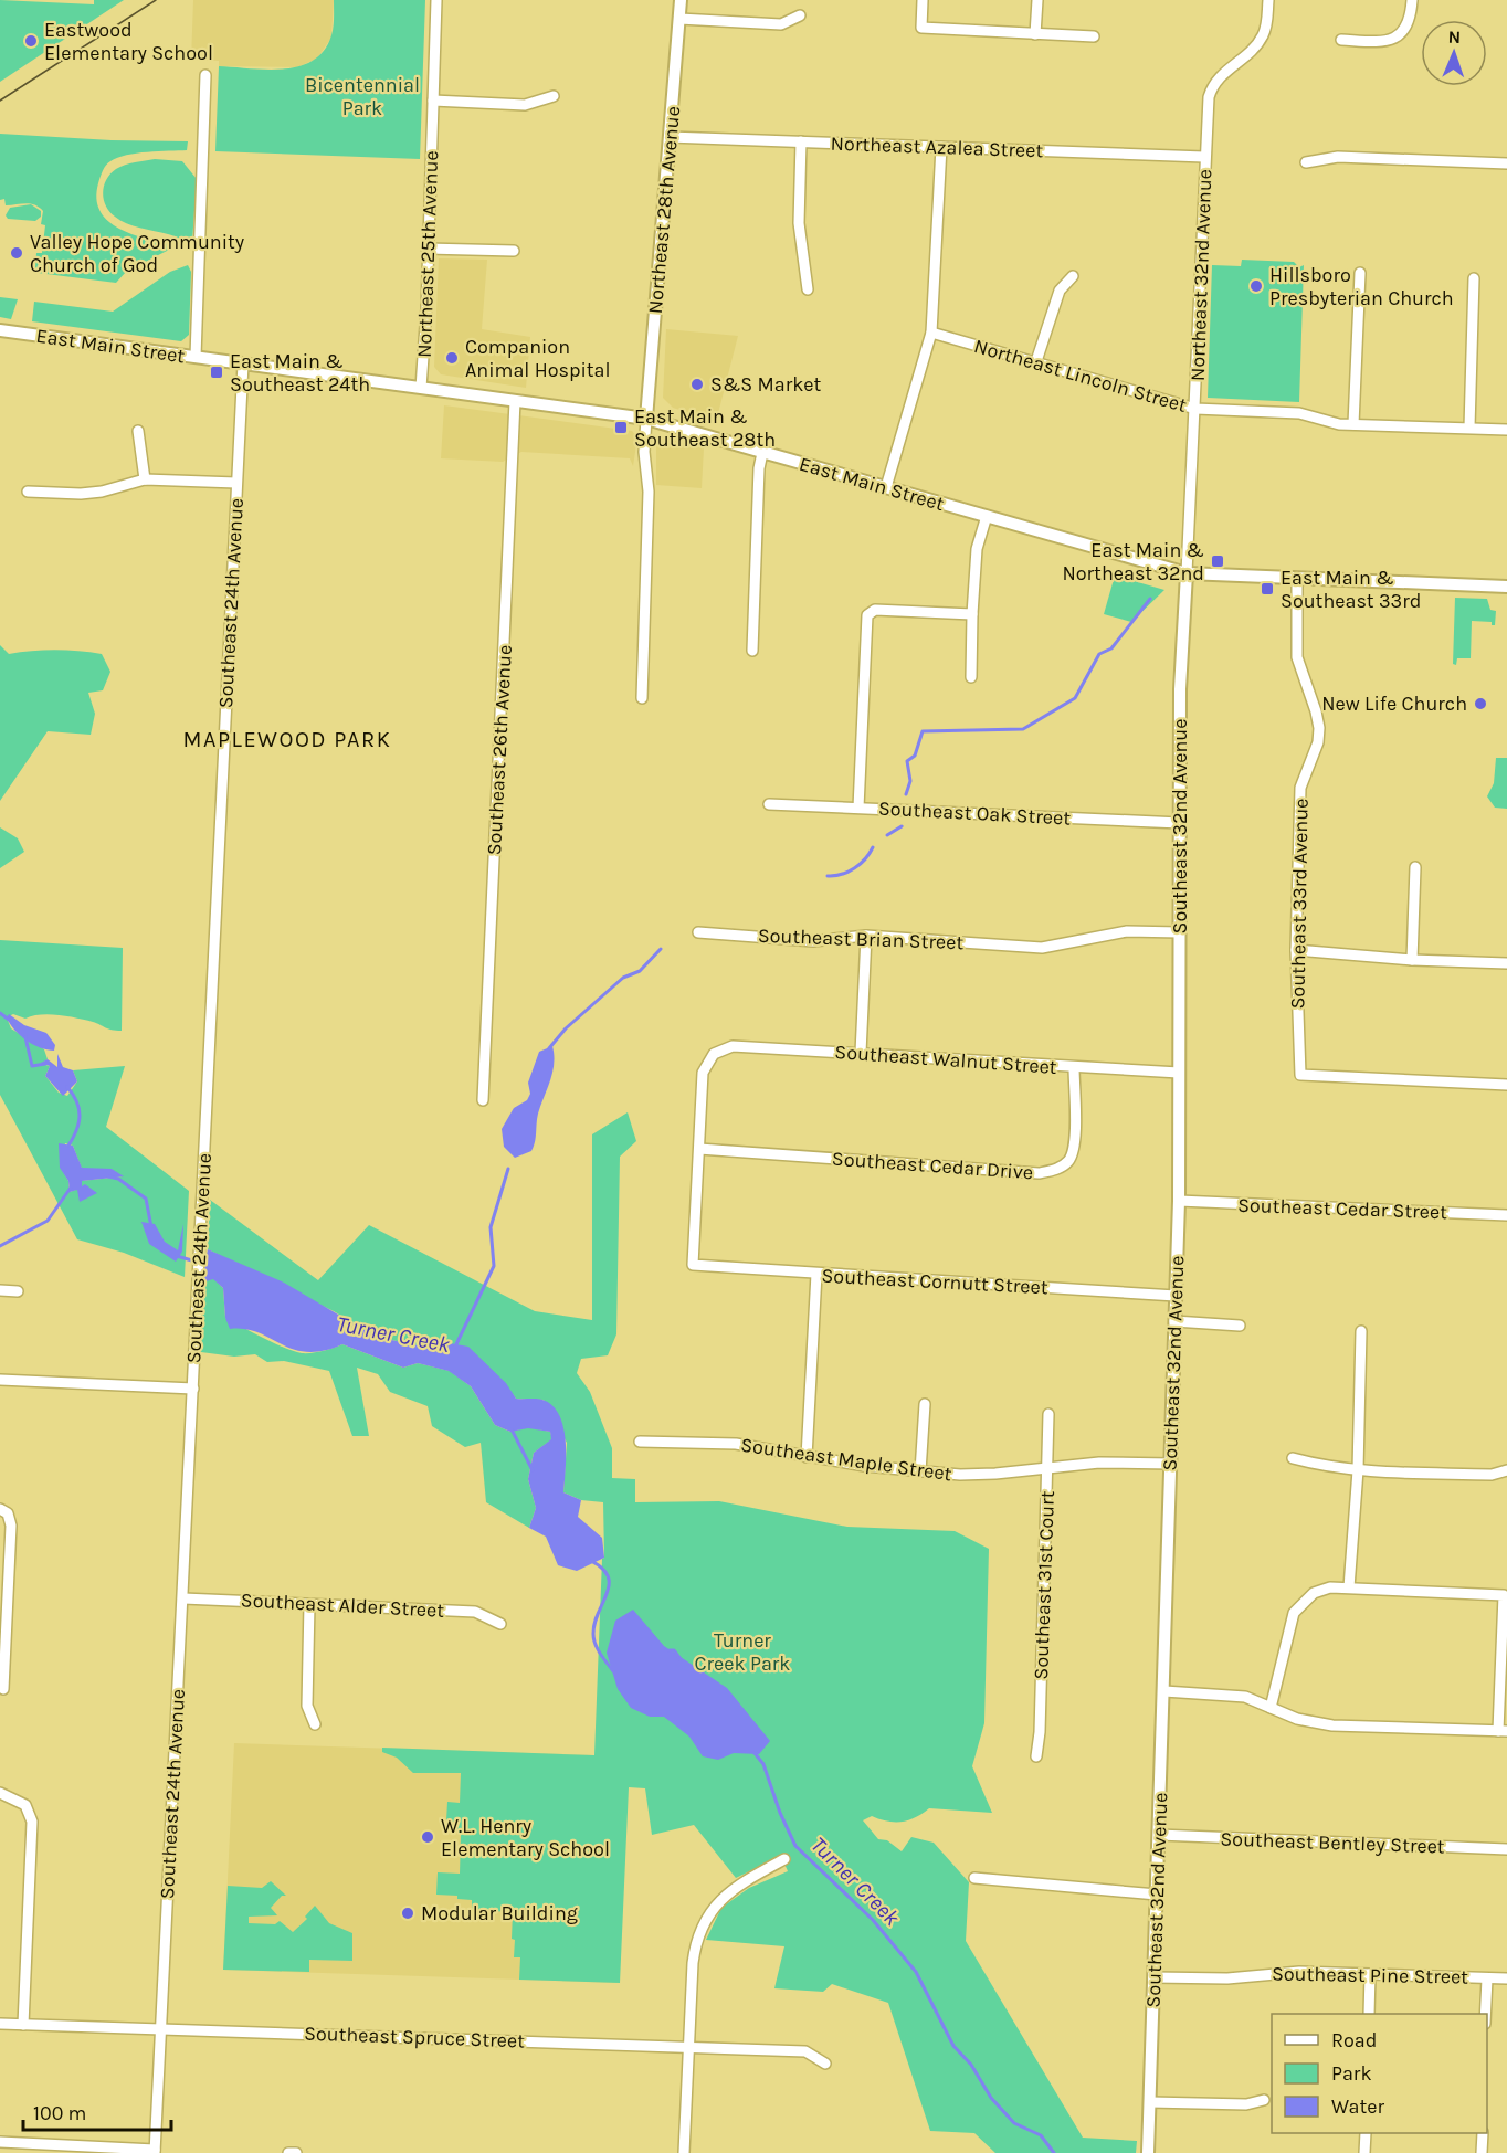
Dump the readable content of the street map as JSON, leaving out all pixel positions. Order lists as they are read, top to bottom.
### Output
{
  "streets": {
    "main road": ["Northeast 28th Avenue", "East Main Street", "Southeast 32nd Avenue"],
    "street": [
      "Northeast Azalea Street",
      "Northeast 25th Avenue",
      "Northeast 32nd Avenue",
      "Northeast Lincoln Street",
      "Southeast 24th Avenue",
      "Southeast 26th Avenue",
      "Southeast Oak Street",
      "Southeast 33rd Avenue",
      "Southeast Brian Street",
      "Southeast Walnut Street",
      "Southeast Cedar Drive",
      "Southeast Cedar Street",
      "Southeast Cornutt Street",
      "Southeast Maple Street",
      "Southeast 31st Court",
      "Southeast Alder Street",
      "Southeast Bentley Street",
      "Southeast Pine Street",
      "Southeast Spruce Street"
    ]
  },
  "crossings": [
    ["Northeast Azalea Street", "Northeast 28th Avenue"],
    ["Northeast Azalea Street", "Northeast 32nd Avenue"],
    ["Northeast 28th Avenue", "East Main Street"],
    ["Northeast 25th Avenue", "East Main Street"],
    ["Northeast 32nd Avenue", "East Main Street"],
    ["Northeast 32nd Avenue", "Northeast Lincoln Street"],
    ["Northeast 32nd Avenue", "Southeast 32nd Avenue"],
    ["East Main Street", "Southeast 24th Avenue"],
    ["East Main Street", "Southeast 26th Avenue"],
    ["East Main Street", "Southeast 32nd Avenue"],
    ["East Main Street", "Southeast 33rd Avenue"],
    ["Southeast 24th Avenue", "Southeast Alder Street"],
    ["Southeast 24th Avenue", "Southeast Spruce Street"],
    ["Southeast Oak Street", "Southeast 32nd Avenue"],
    ["Southeast 32nd Avenue", "Southeast Brian Street"],
    ["Southeast 32nd Avenue", "Southeast Walnut Street"],
    ["Southeast 32nd Avenue", "Southeast Cedar Street"],
    ["Southeast 32nd Avenue", "Southeast Cornutt Street"],
    ["Southeast 32nd Avenue", "Southeast Maple Street"],
    ["Southeast 32nd Avenue", "Southeast Bentley Street"],
    ["Southeast 32nd Avenue", "Southeast Pine Street"],
    ["Southeast Walnut Street", "Southeast Cedar Drive"],
    ["Southeast Walnut Street", "Southeast Cornutt Street"],
    ["Southeast Cedar Drive", "Southeast Cornutt Street"],
    ["Southeast Maple Street", "Southeast 31st Court"]
  ],
  "districts": ["MAPLEWOOD PARK"],
  "water": ["Turner Creek"],
  "parks": ["Bicentennial Park", "Turner Creek Park"],
  "places": {
    "other": [
      "Eastwood Elementary School",
      "Valley Hope Community Church of God",
      "Hillsboro Presbyterian Church",
      "Companion Animal Hospital",
      "S&S Market",
      "New Life Church",
      "W.L. Henry Elementary School",
      "Modular Building"
    ],
    "transit": [
      "East Main & Southeast 24th",
      "East Main & Southeast 28th",
      "East Main & Northeast 32nd",
      "East Main & Southeast 33rd"
    ]
  },
  "legend": ["Road", "Park", "Water"],
  "scale_bar": "100 m",
  "north": "top"
}
